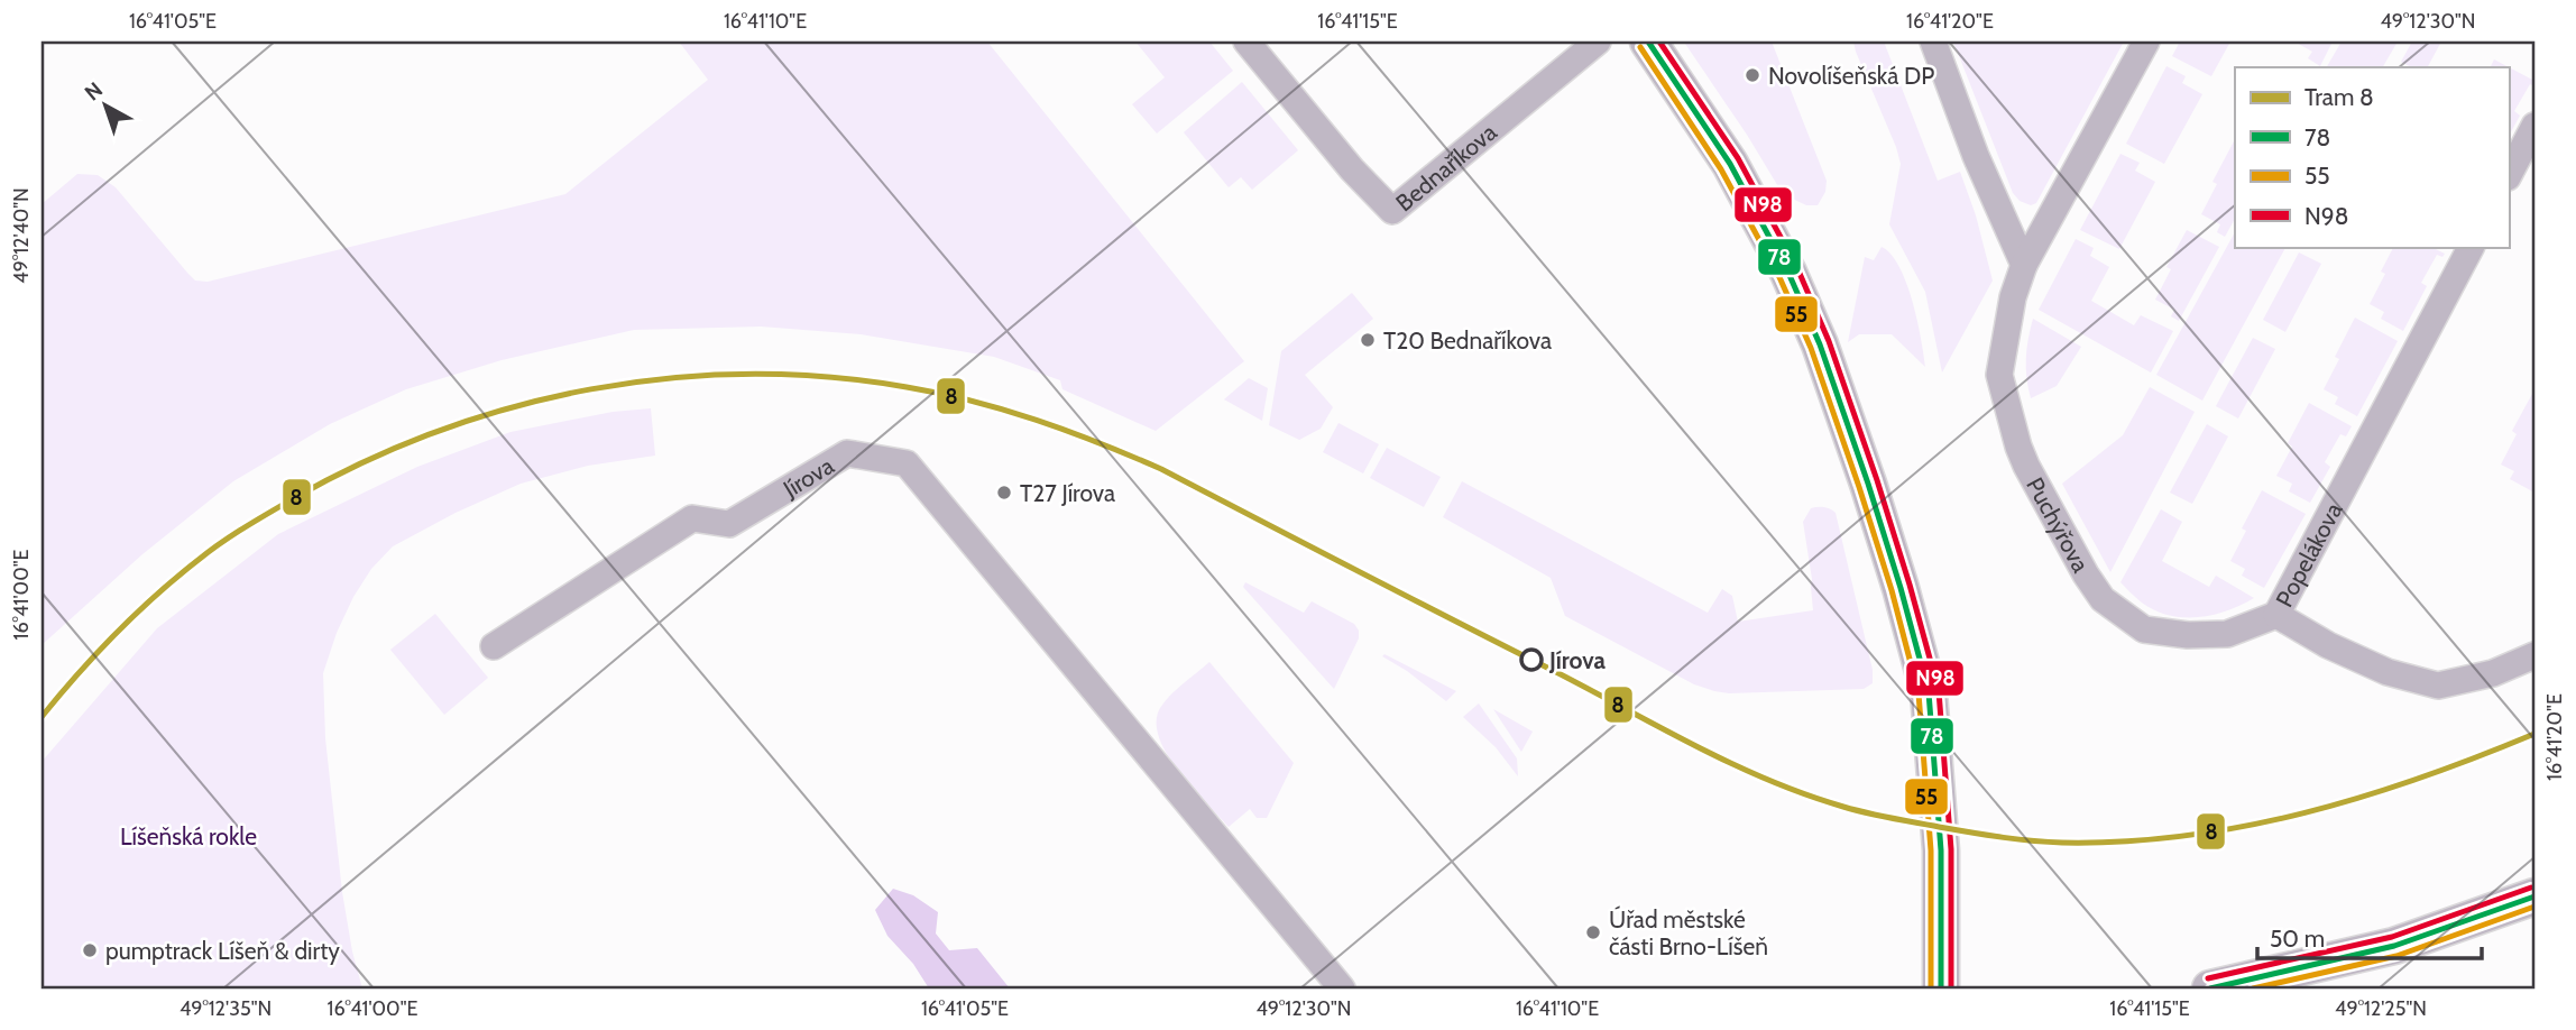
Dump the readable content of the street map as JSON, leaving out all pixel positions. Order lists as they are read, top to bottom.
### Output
{
  "streets": {
    "street": [
      "Bednaříkova",
      "Jírova",
      "Puchýřova",
      "Popelákova"
    ]
  },
  "crossings": [
    ["Puchýřova", "Popelákova"]
  ],
  "parks": ["Líšeňská rokle"],
  "places": [
    "Novolíšeňská DP",
    "T20 Bednaříkova",
    "T27 Jírova",
    "Jírova",
    "Úřad městské části Brno-Líšeň",
    "pumptrack Líšeň & dirty"
  ],
  "lines": [
    "transit line 78",
    "transit line N98",
    "transit line 55",
    "tram line 8"
  ],
  "legend": [
    "Tram 8",
    "78",
    "55",
    "N98"
  ],
  "scale_bar": "50 m",
  "north": "top left",
  "coordinates": [
    "16°41'05\"E",
    "16°41'10\"E",
    "16°41'15\"E",
    "16°41'20\"E",
    "49°12'30\"N",
    "49°12'40\"N",
    "16°41'00\"E",
    "49°12'35\"N",
    "49°12'25\"N"
  ]
}
